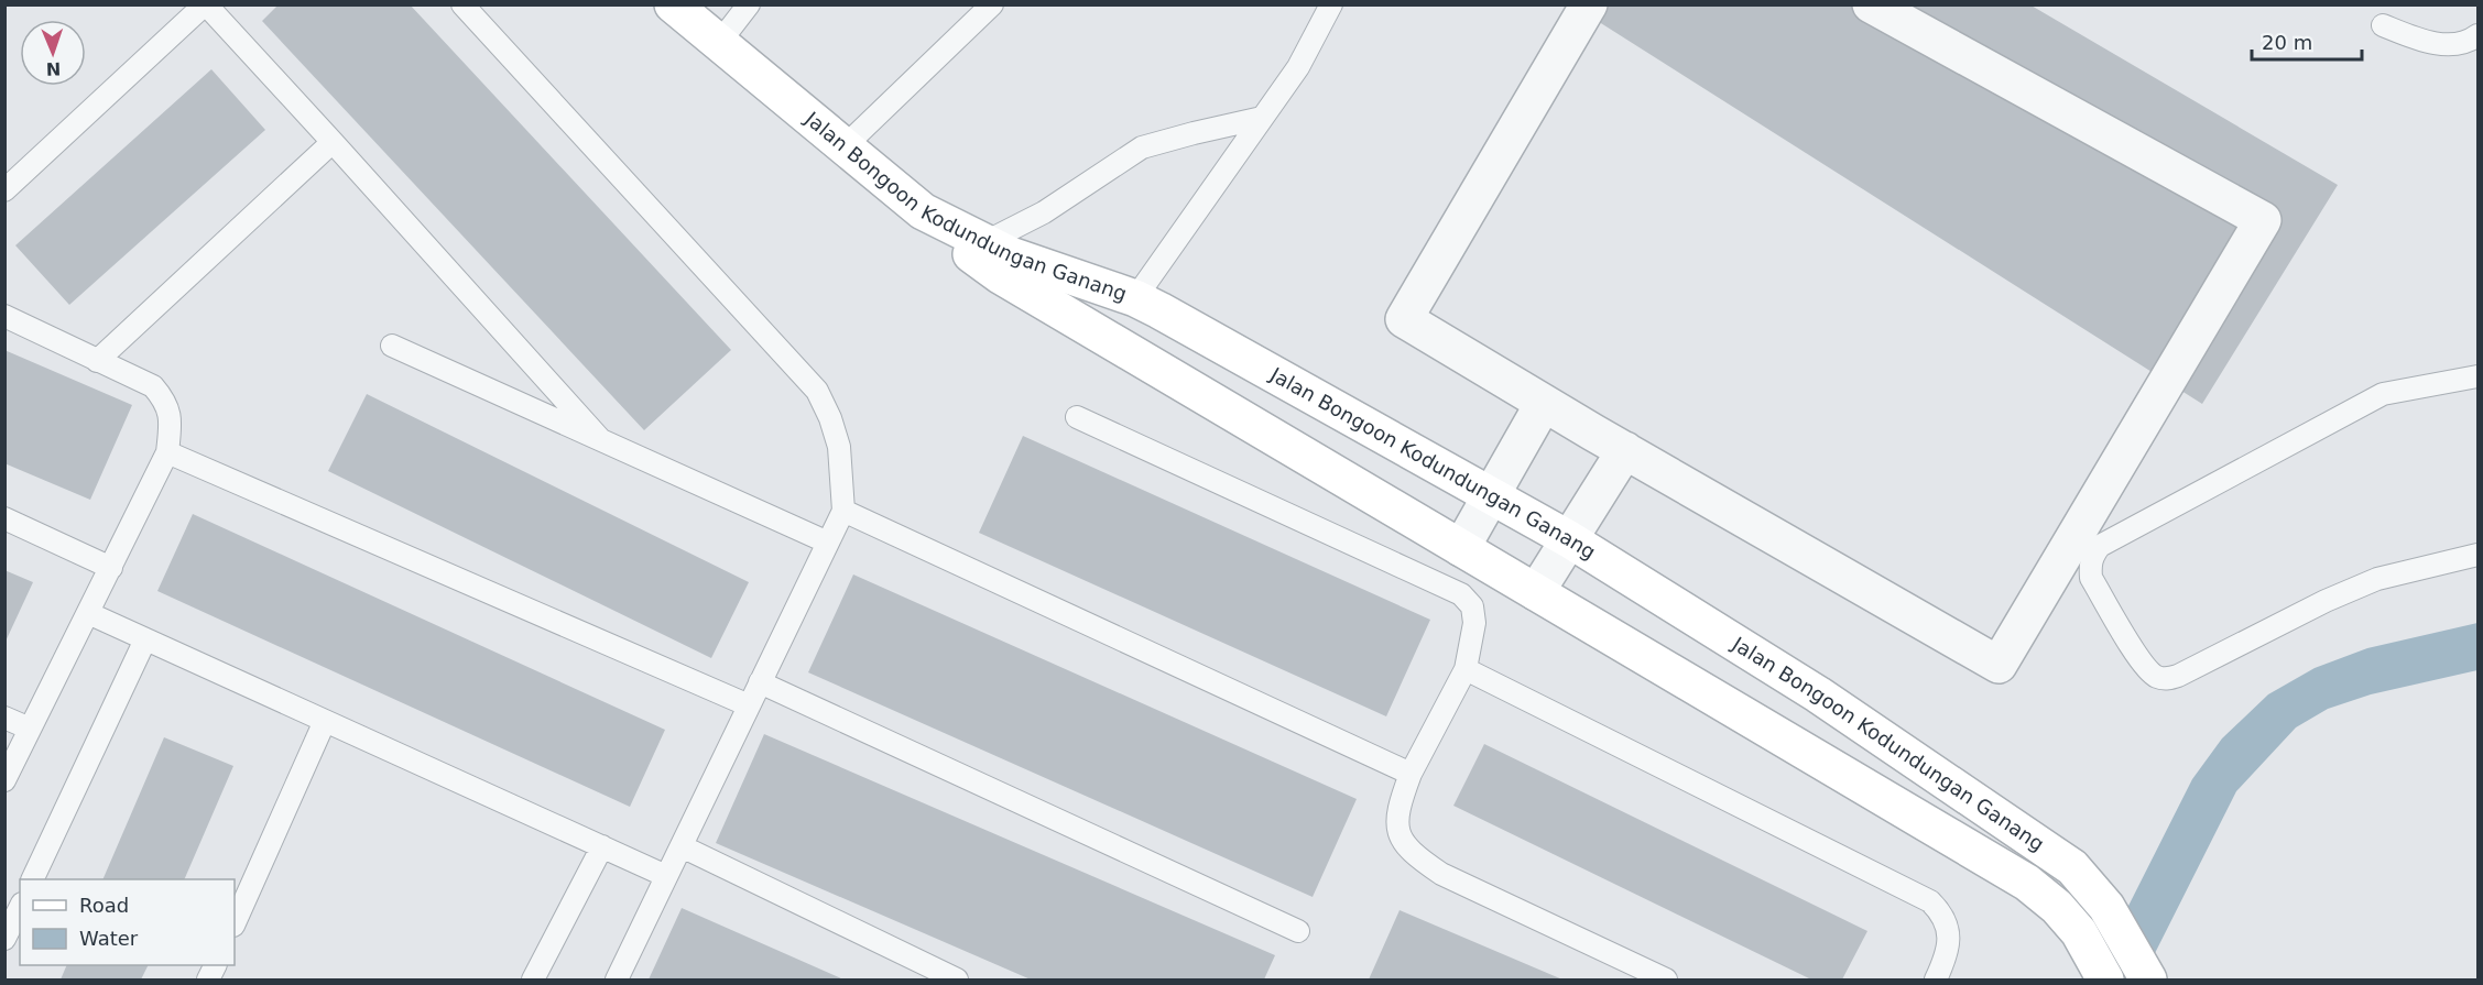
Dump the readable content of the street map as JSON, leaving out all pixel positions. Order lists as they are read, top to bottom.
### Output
{
  "streets": {
    "street": ["Jalan Bongoon Kodundungan Ganang"]
  },
  "legend": ["Road", "Water"],
  "scale_bar": "20 m",
  "north": "bottom"
}
